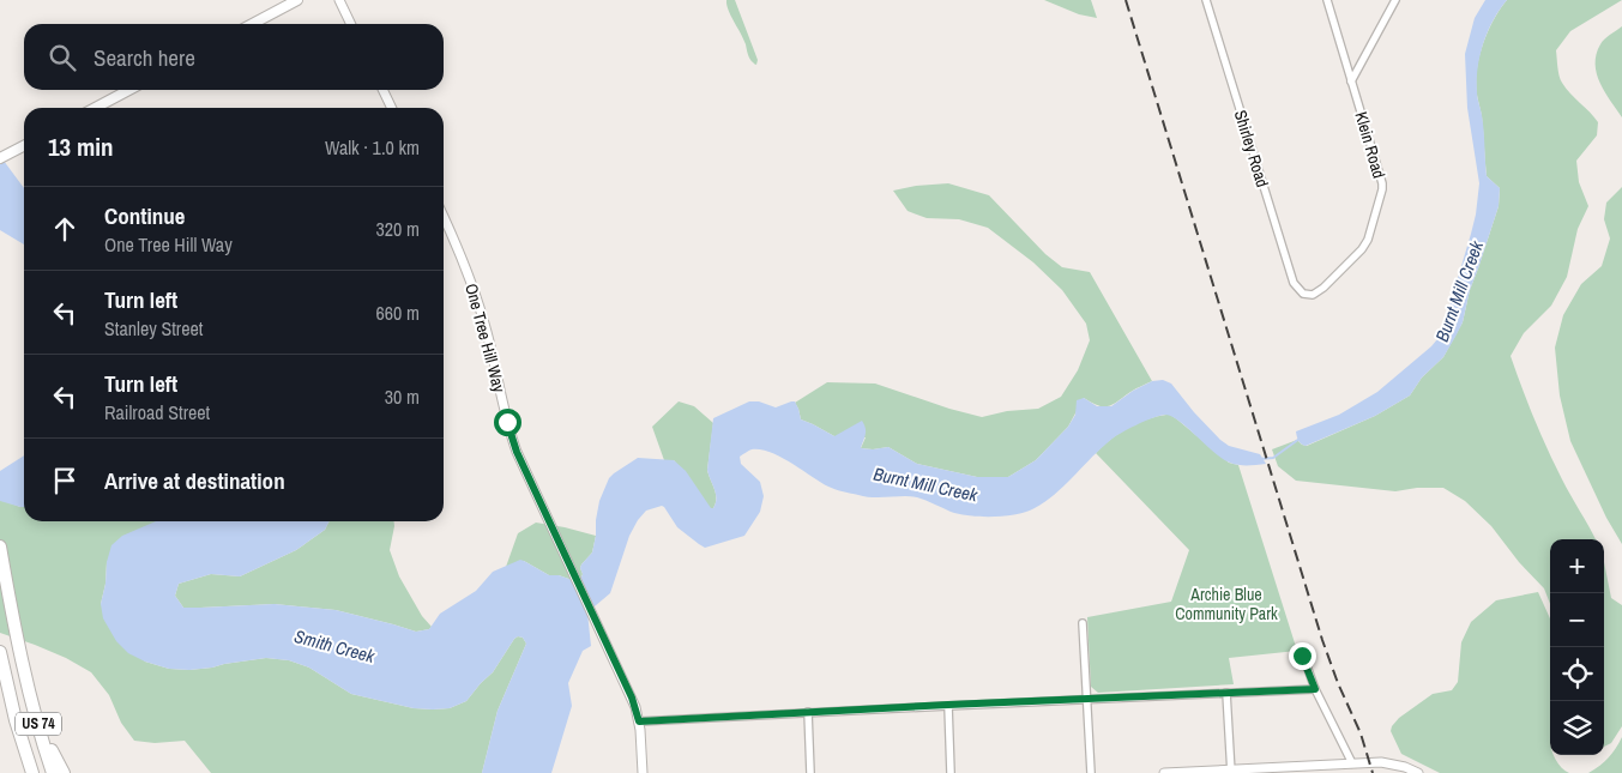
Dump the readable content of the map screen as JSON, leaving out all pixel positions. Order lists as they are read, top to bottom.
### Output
{
  "streets": {
    "highway": ["US 74"],
    "street": ["Klein Road", "Shirley Road", "One Tree Hill Way"]
  },
  "crossings": [
    ["Klein Road", "Shirley Road"]
  ],
  "water": ["Burnt Mill Creek", "Smith Creek"],
  "parks": ["Archie Blue Community Park"],
  "page": {
    "search": "Search here",
    "heading": ["13 min", "Walk · 1.0 km"],
    "list": [
      ["Continue", "One Tree Hill Way", "320 m"],
      ["Turn left", "Stanley Street", "660 m"],
      ["Turn left", "Railroad Street", "30 m"],
      "Arrive at destination"
    ],
    "map_buttons": ["+", "−"]
  }
}
